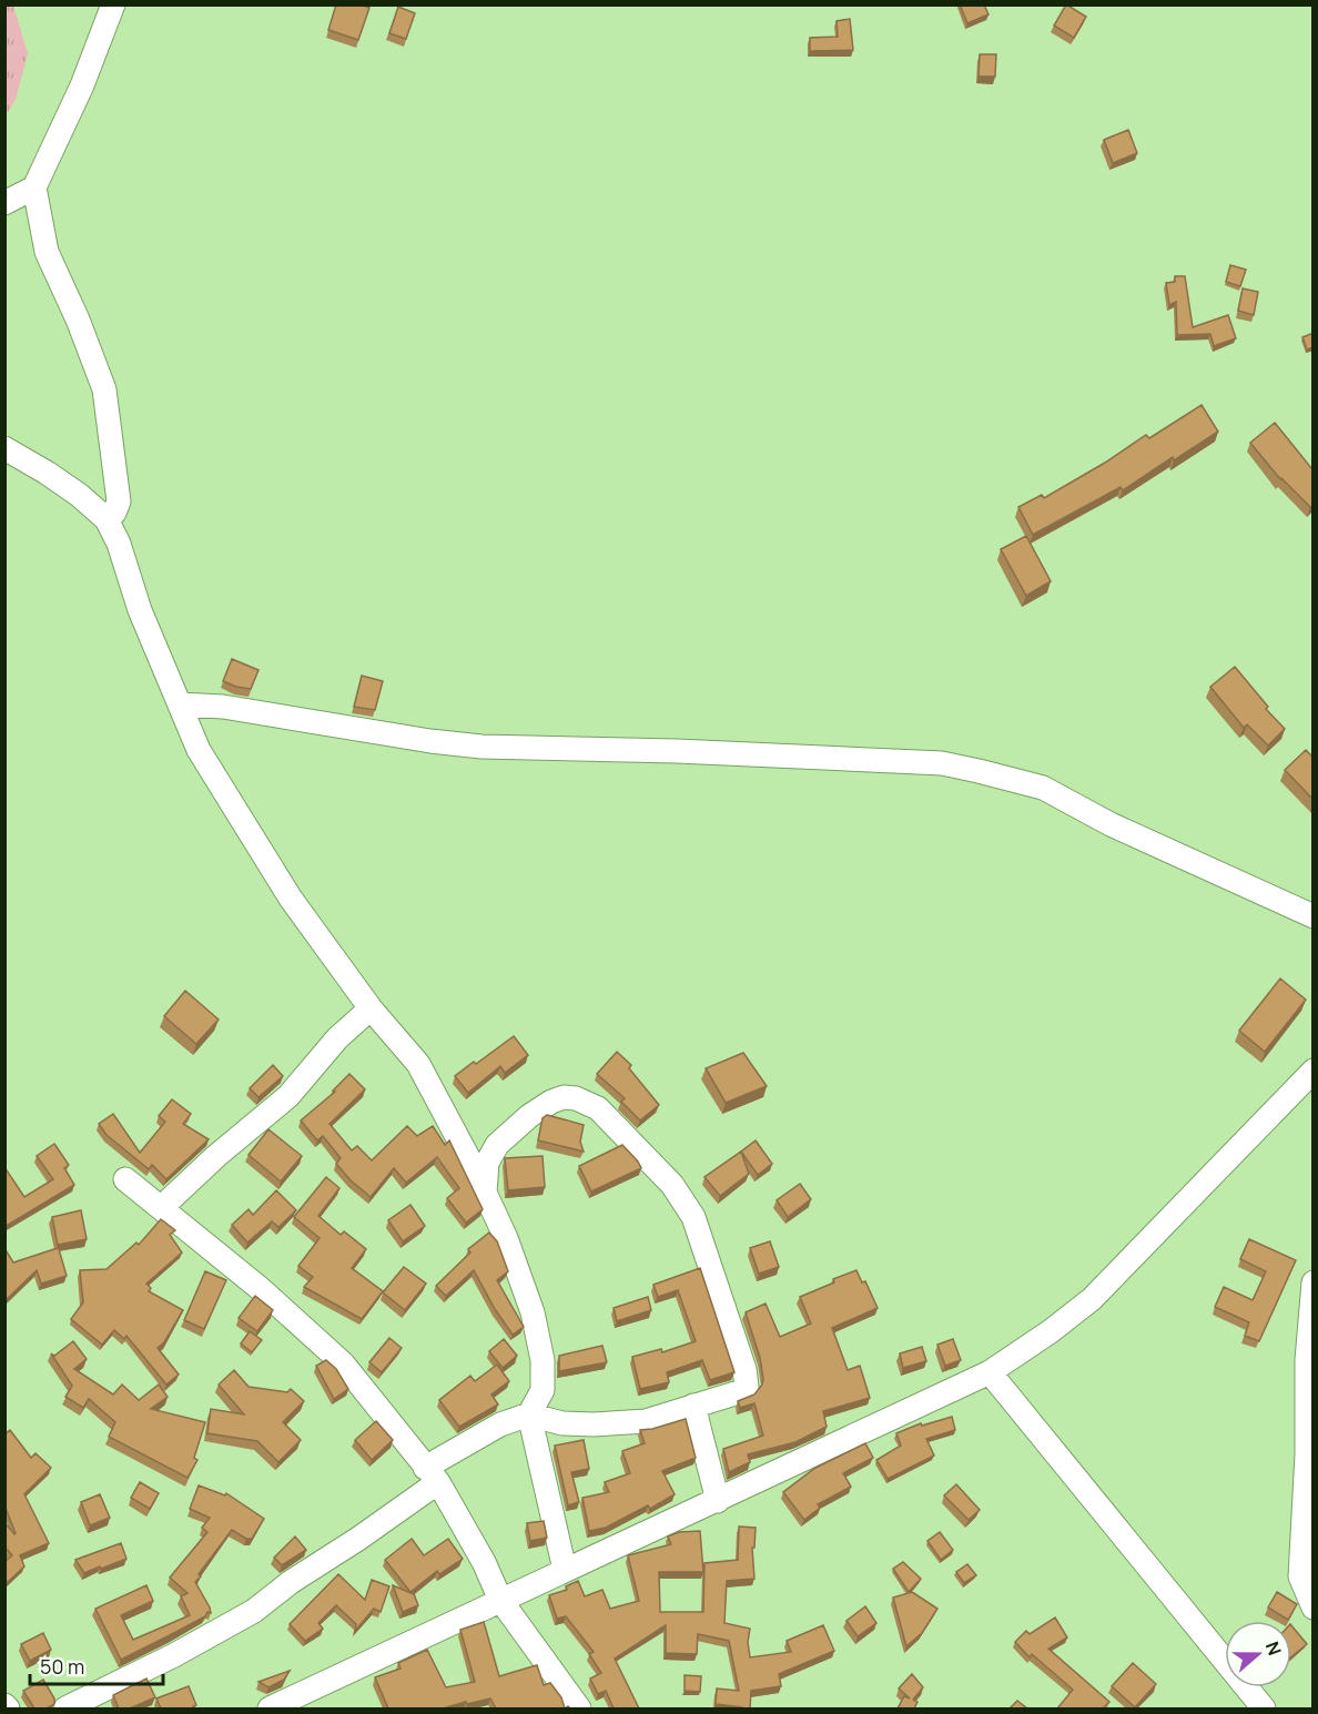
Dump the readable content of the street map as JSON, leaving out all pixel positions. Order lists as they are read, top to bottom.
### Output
{
  "scale_bar": "50 m",
  "north": "right"
}
